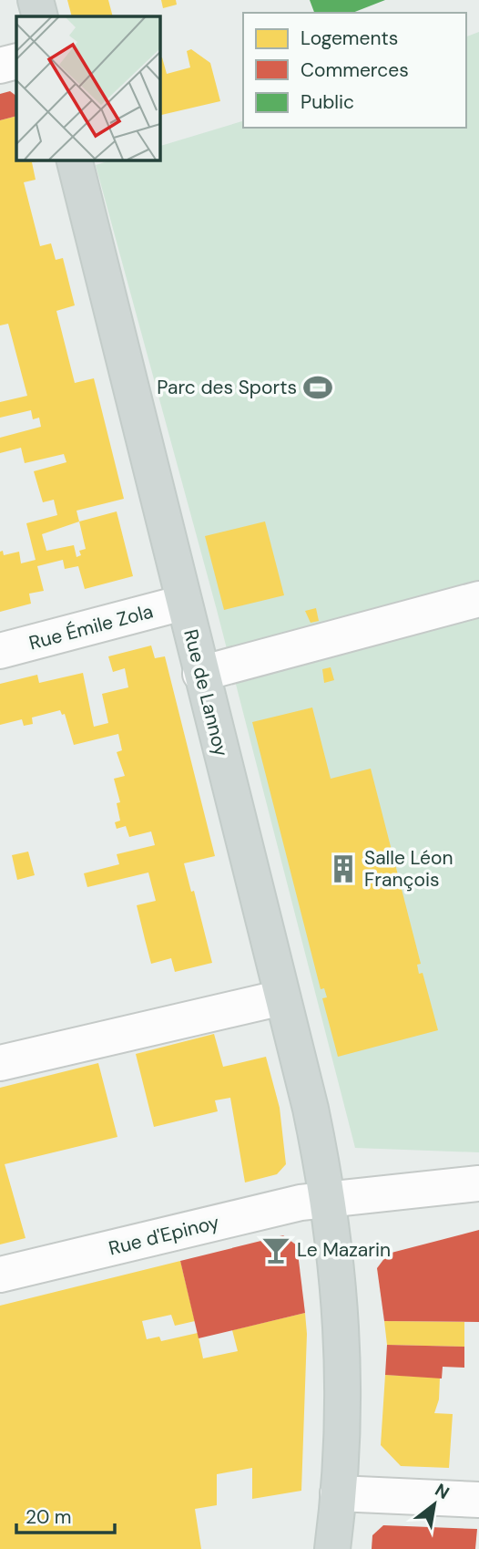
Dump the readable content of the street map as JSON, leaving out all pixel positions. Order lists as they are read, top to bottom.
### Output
{
  "streets": {
    "main road": ["Rue de Lannoy"],
    "street": ["Rue Émile Zola", "Rue d'Epinoy"]
  },
  "crossings": [
    ["Rue Émile Zola", "Rue de Lannoy"],
    ["Rue de Lannoy", "Rue d'Epinoy"]
  ],
  "places": {
    "sports": ["Parc des Sports"],
    "building": ["Salle Léon François"],
    "bar": ["Le Mazarin"]
  },
  "legend": ["Logements", "Commerces", "Public"],
  "scale_bar": "20 m",
  "north": "top right"
}
